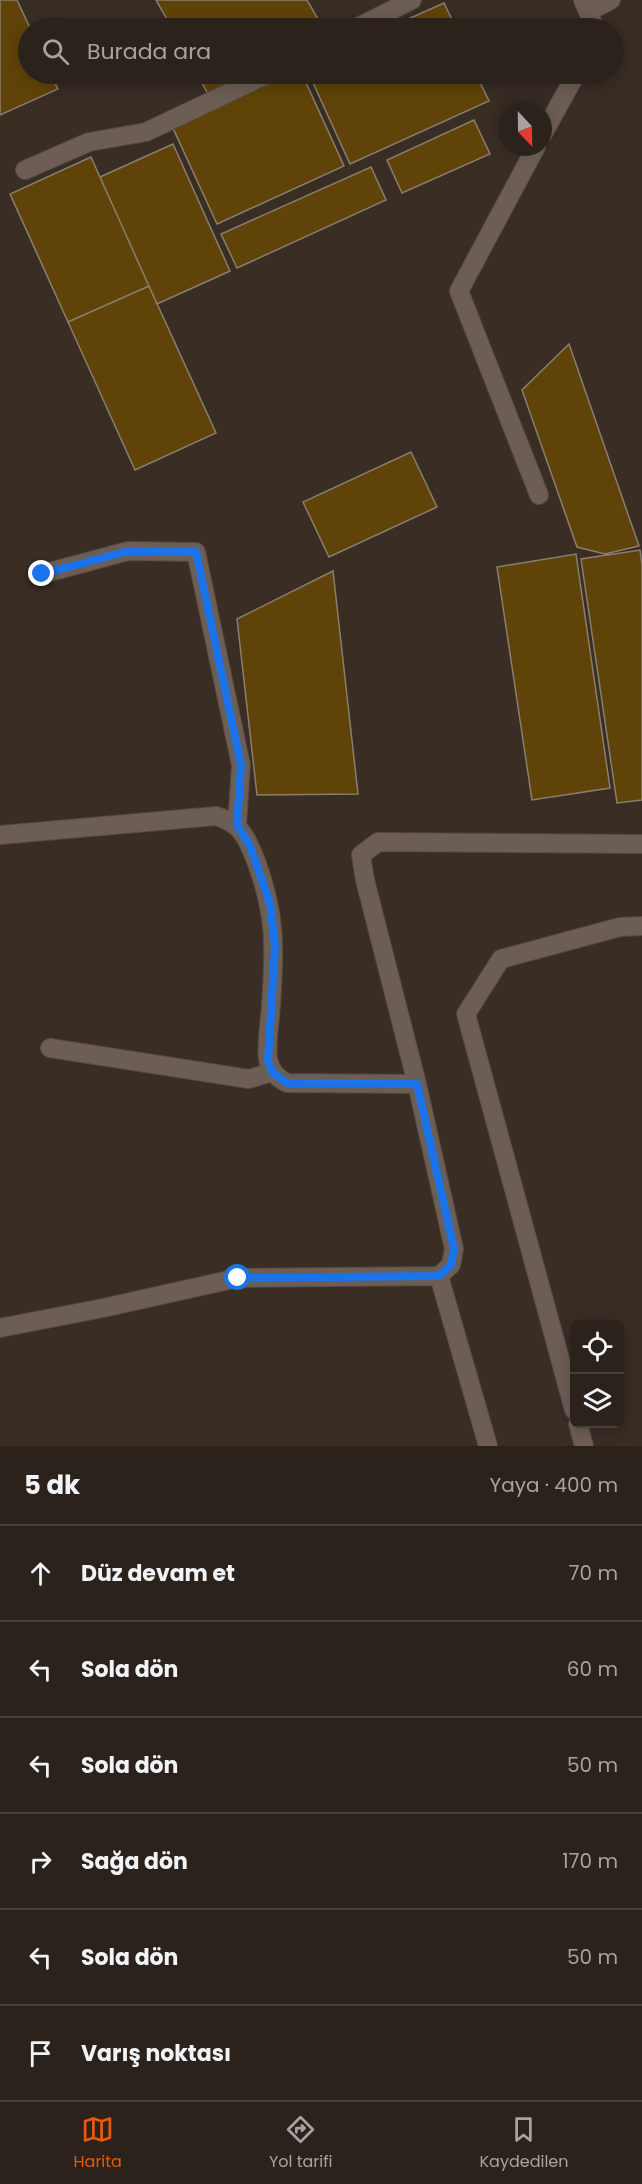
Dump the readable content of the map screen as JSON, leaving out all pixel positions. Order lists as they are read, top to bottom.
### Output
{
  "north": "bottom",
  "page": {
    "search": "Burada ara",
    "heading": ["5 dk", "Yaya · 400 m"],
    "list": [
      ["Düz devam et", "70 m"],
      ["Sola dön", "60 m"],
      ["Sola dön", "50 m"],
      ["Sağa dön", "170 m"],
      ["Sola dön", "50 m"],
      "Varış noktası"
    ],
    "nav": ["Harita", "Yol tarifi", "Kaydedilen"]
  }
}
